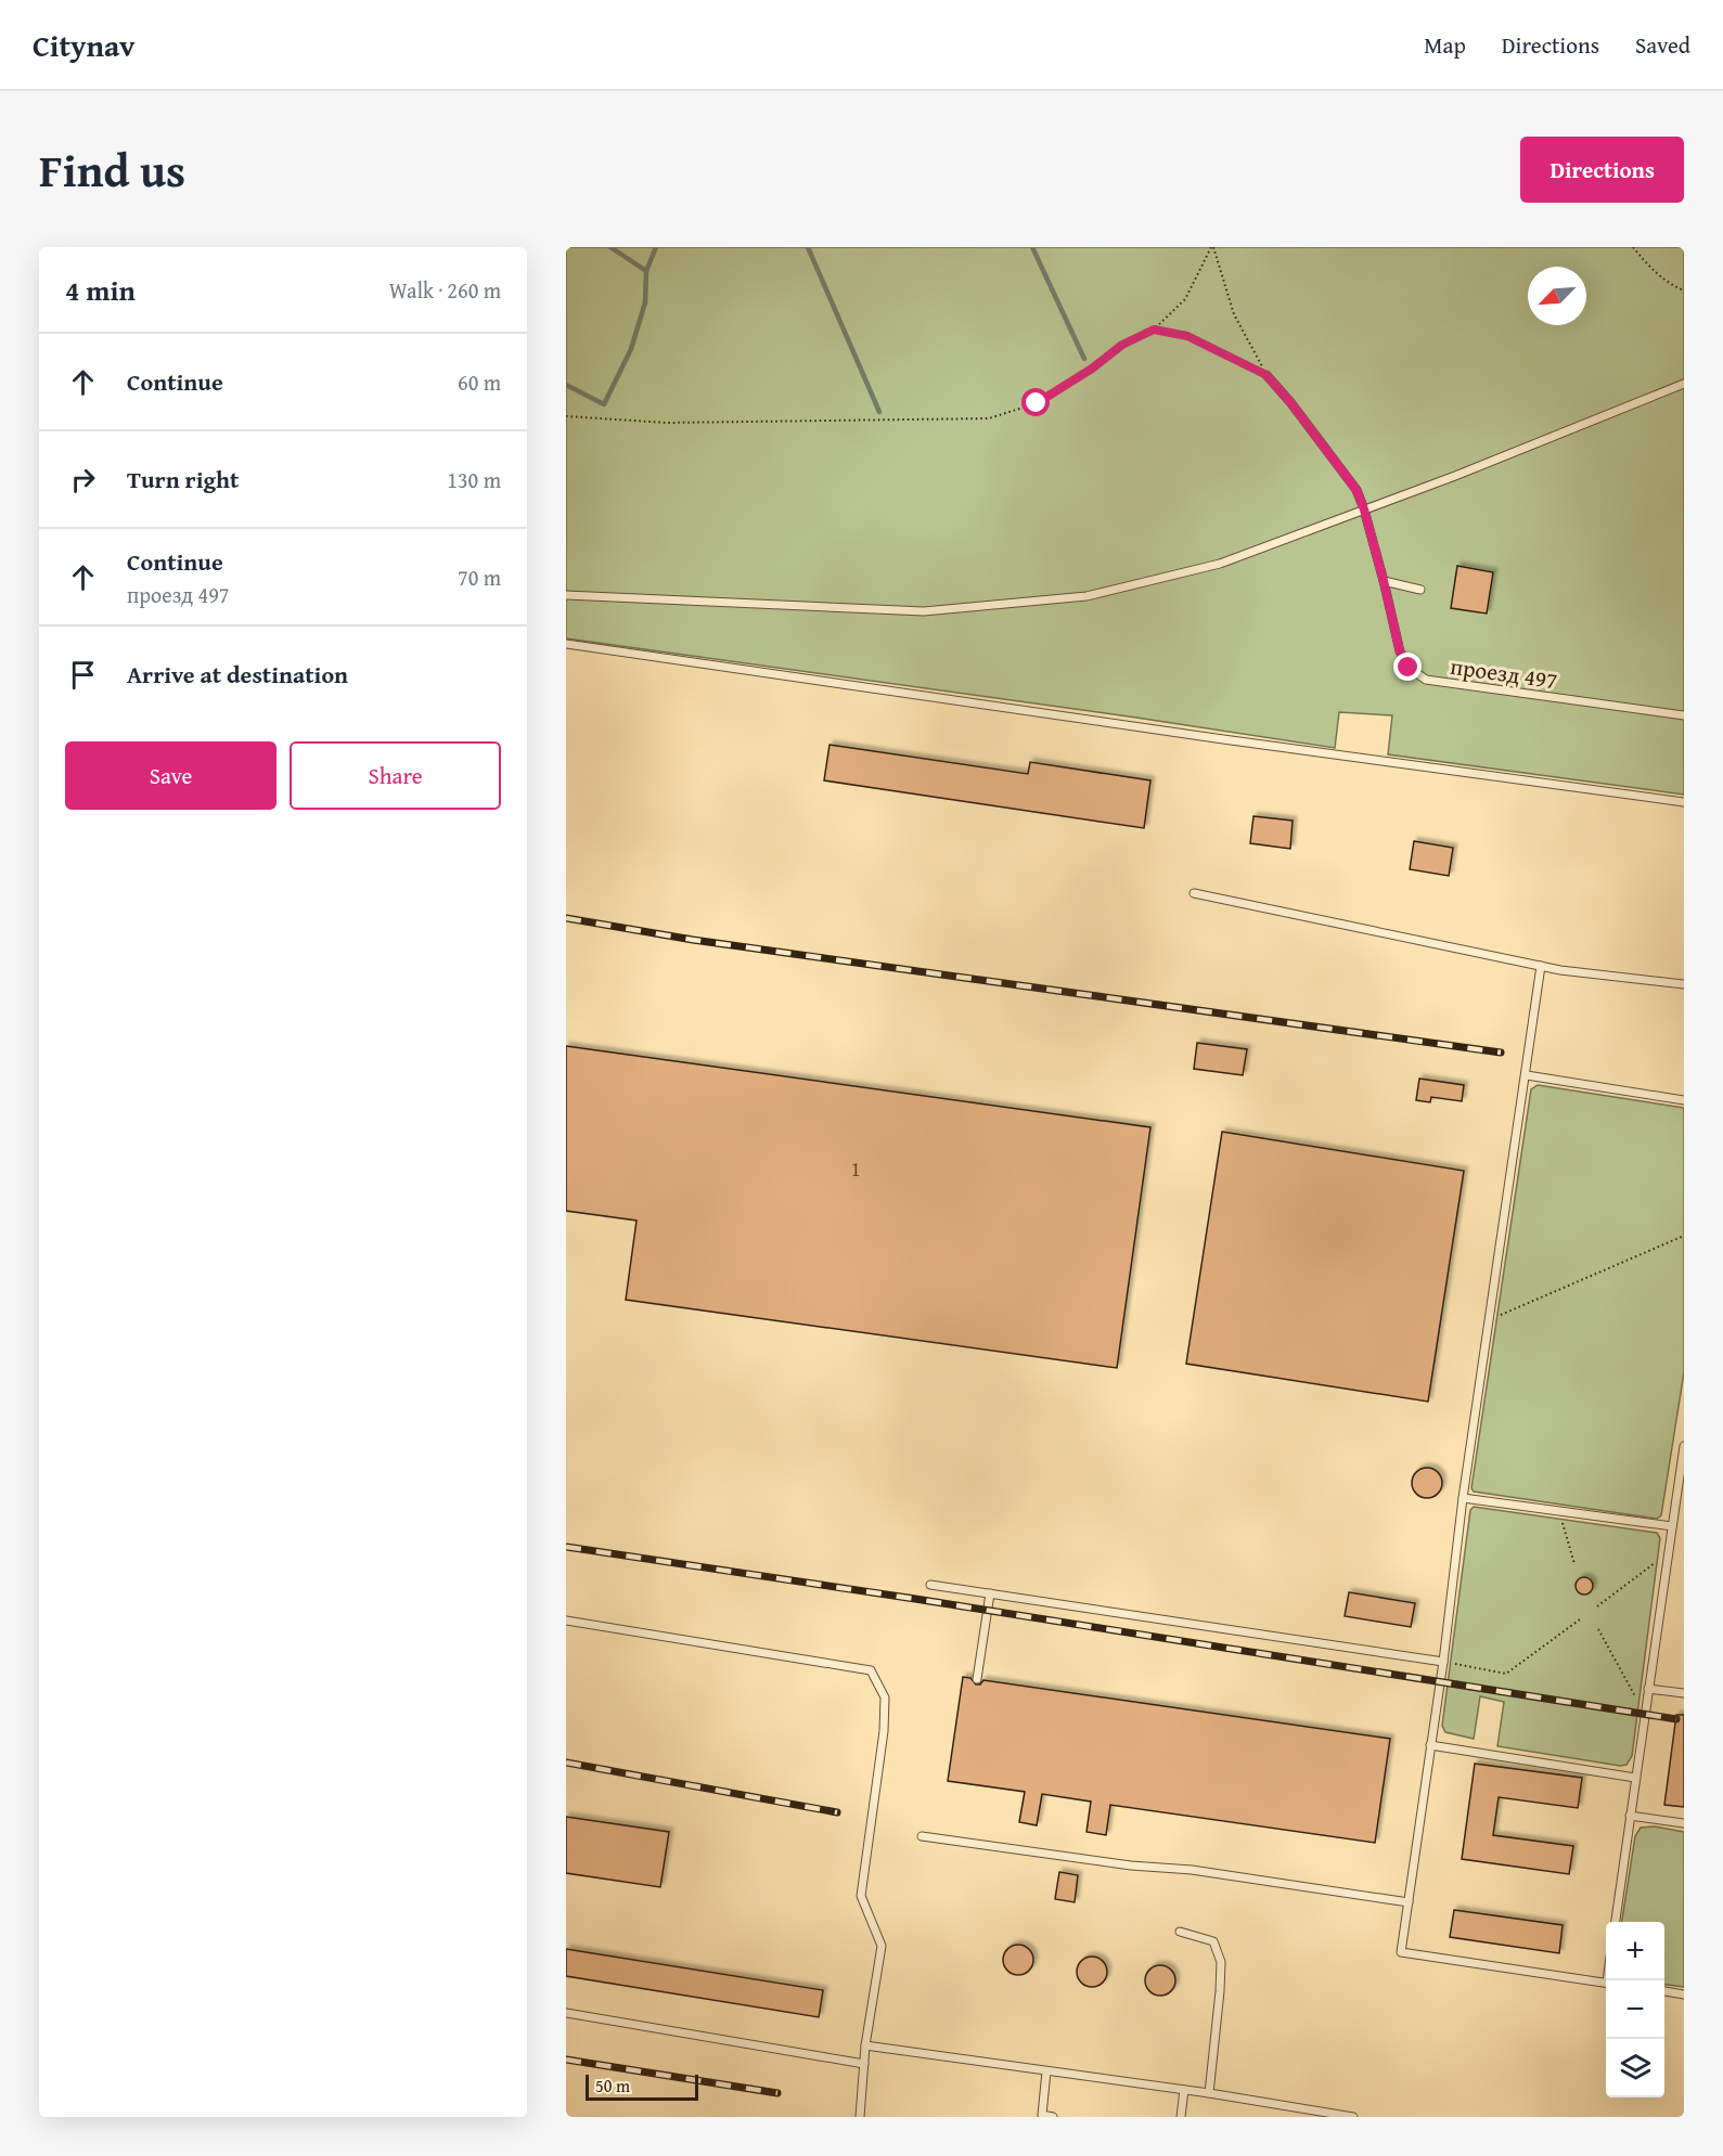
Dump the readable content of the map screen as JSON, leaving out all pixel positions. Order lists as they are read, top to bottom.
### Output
{
  "streets": {
    "lane": ["проезд 497"]
  },
  "house_numbers": ["1"],
  "scale_bar": "50 m",
  "north": "bottom left",
  "page": {
    "header": "Citynav",
    "nav": ["Map", "Directions", "Saved"],
    "title": "Find us",
    "buttons": [
      "Directions",
      ["Save", "Share"]
    ],
    "heading": ["4 min", "Walk · 260 m"],
    "list": [
      ["Continue", "60 m"],
      ["Turn right", "130 m"],
      ["Continue", "проезд 497", "70 m"],
      "Arrive at destination"
    ],
    "map_buttons": ["+", "−"],
    "scale": "50 m"
  }
}
